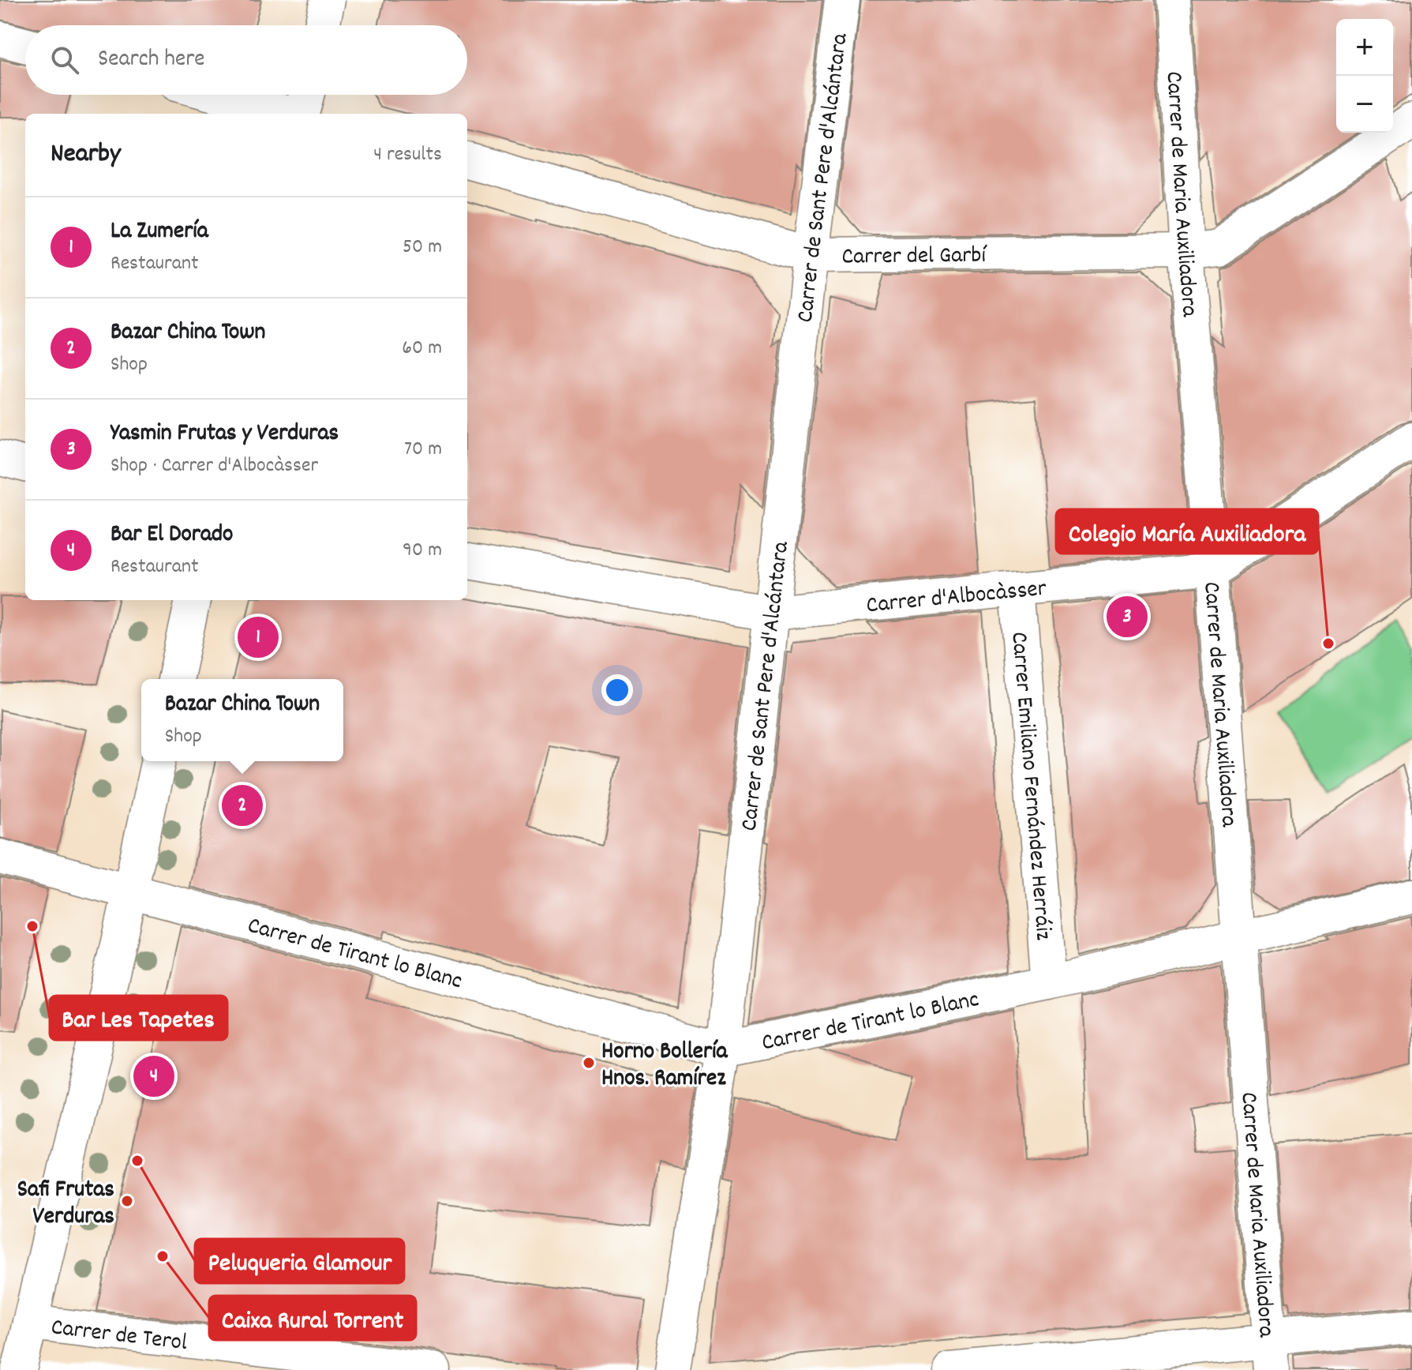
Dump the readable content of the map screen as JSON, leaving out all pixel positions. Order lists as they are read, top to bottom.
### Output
{
  "streets": {
    "street": [
      "Carrer de Sant Pere d'Alcántara",
      "Carrer de Maria Auxiliadora",
      "Carrer del Garbí",
      "Carrer d'Albocàsser",
      "Carrer Emiliano Fernández Herráiz",
      "Carrer de Tirant lo Blanc",
      "Carrer de Terol"
    ]
  },
  "crossings": [
    ["Carrer de Sant Pere d'Alcántara", "Carrer del Garbí"],
    ["Carrer de Sant Pere d'Alcántara", "Carrer d'Albocàsser"],
    ["Carrer de Sant Pere d'Alcántara", "Carrer de Tirant lo Blanc"],
    ["Carrer de Maria Auxiliadora", "Carrer del Garbí"],
    ["Carrer de Maria Auxiliadora", "Carrer d'Albocàsser"],
    ["Carrer de Maria Auxiliadora", "Carrer de Tirant lo Blanc"],
    ["Carrer d'Albocàsser", "Carrer Emiliano Fernández Herráiz"],
    ["Carrer Emiliano Fernández Herráiz", "Carrer de Tirant lo Blanc"]
  ],
  "places": [
    "Colegio María Auxiliadora",
    "Bar Les Tapetes",
    "Horno Bollería Hnos. Ramírez",
    "Peluqueria Glamour",
    "Safi Frutas Verduras",
    "Caixa Rural Torrent"
  ],
  "page": {
    "map_buttons": ["+", "−"],
    "search": "Search here",
    "heading": ["Nearby", "4 results"],
    "list": [
      {
        "mark": "1",
        "name": "La Zumería",
        "note": "Restaurant",
        "value": "50 m"
      },
      {
        "mark": "2",
        "name": "Bazar China Town",
        "note": "Shop",
        "value": "60 m"
      },
      {
        "mark": "3",
        "name": "Yasmin Frutas y Verduras",
        "note": "Shop · Carrer d'Albocàsser",
        "value": "70 m"
      },
      {
        "mark": "4",
        "name": "Bar El Dorado",
        "note": "Restaurant",
        "value": "90 m"
      }
    ],
    "pins": [
      "3",
      "1",
      "2",
      "4"
    ],
    "popup": ["Bazar China Town", "Shop"]
  }
}
